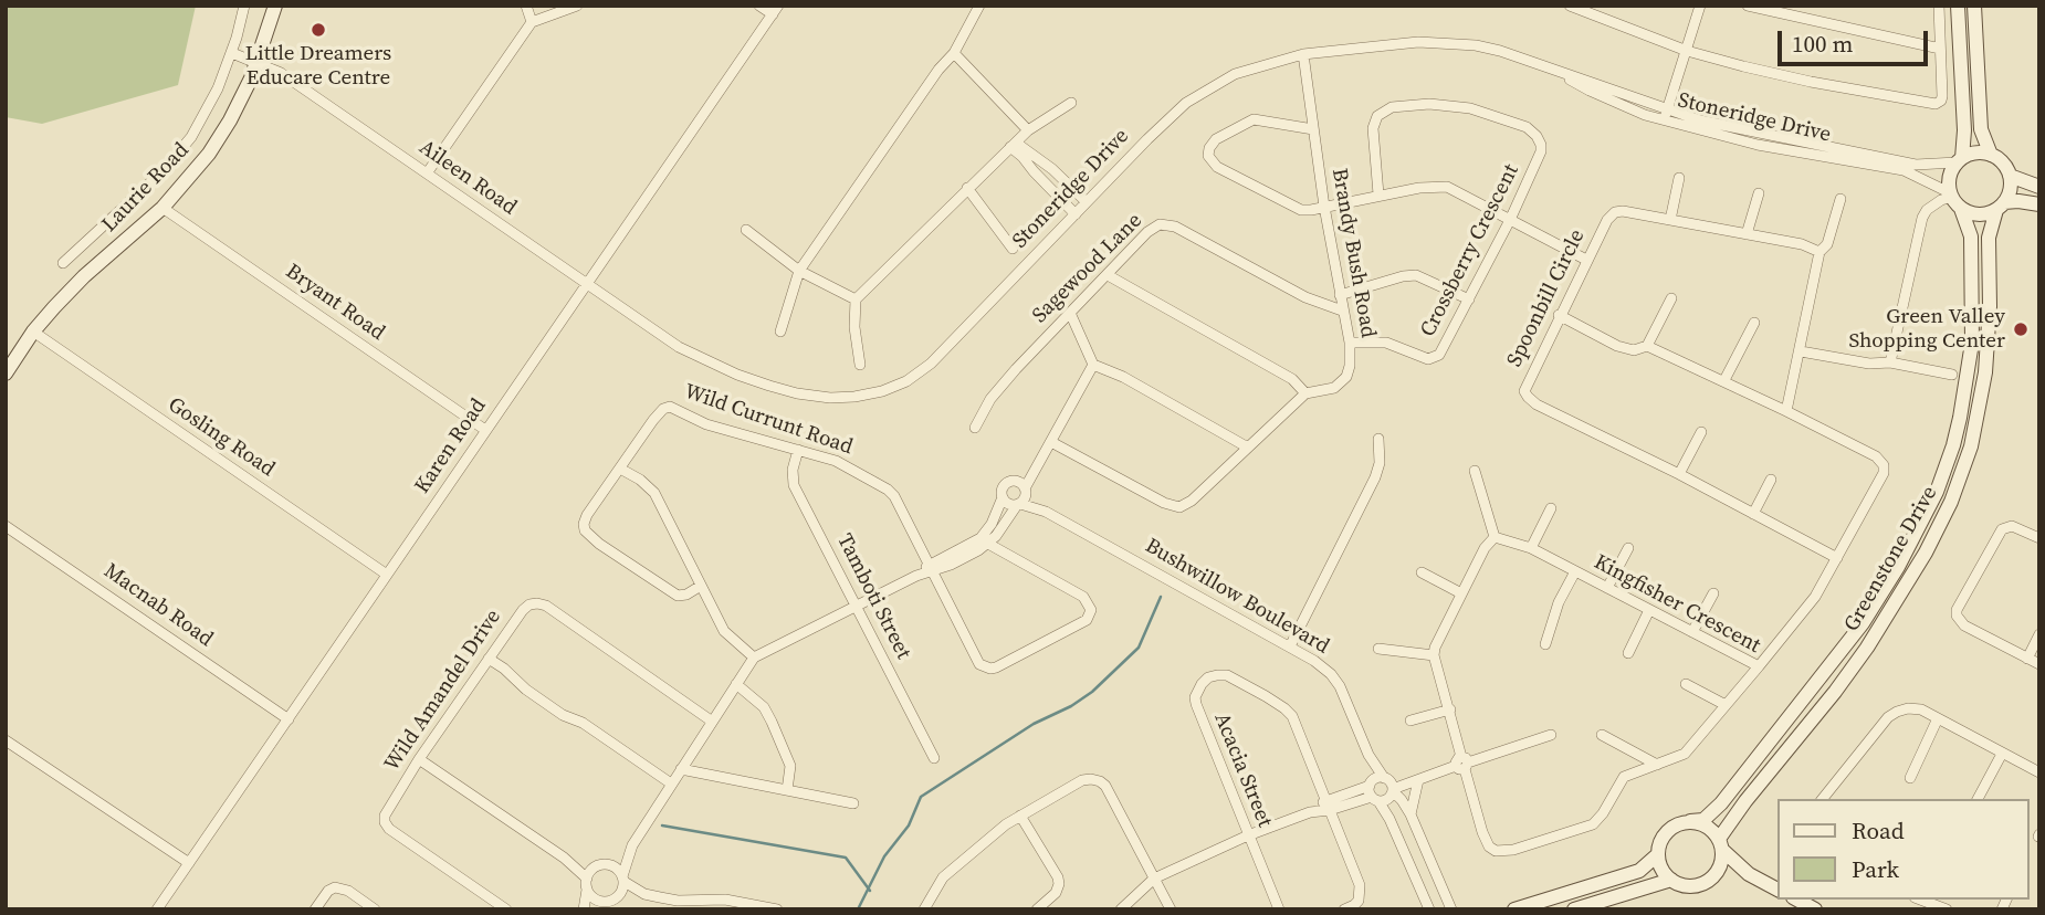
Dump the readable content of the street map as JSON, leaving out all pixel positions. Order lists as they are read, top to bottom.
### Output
{
  "streets": {
    "main road": ["Laurie Road", "Greenstone Drive"],
    "street": [
      "Stoneridge Drive",
      "Aileen Road",
      "Crossberry Crescent",
      "Brandy Bush Road",
      "Sagewood Lane",
      "Spoonbill Circle",
      "Bryant Road",
      "Wild Currunt Road",
      "Gosling Road",
      "Karen Road",
      "Tamboti Street",
      "Bushwillow Boulevard",
      "Kingfisher Crescent",
      "Macnab Road",
      "Wild Amandel Drive",
      "Acacia Street"
    ]
  },
  "crossings": [
    ["Stoneridge Drive", "Aileen Road"],
    ["Stoneridge Drive", "Brandy Bush Road"],
    ["Stoneridge Drive", "Greenstone Drive"],
    ["Aileen Road", "Laurie Road"],
    ["Aileen Road", "Karen Road"],
    ["Laurie Road", "Bryant Road"],
    ["Laurie Road", "Gosling Road"],
    ["Crossberry Crescent", "Brandy Bush Road"],
    ["Brandy Bush Road", "Sagewood Lane"],
    ["Bryant Road", "Karen Road"],
    ["Wild Currunt Road", "Tamboti Street"],
    ["Gosling Road", "Karen Road"],
    ["Karen Road", "Macnab Road"]
  ],
  "places": ["Little Dreamers Educare Centre", "Green Valley Shopping Center"],
  "legend": ["Road", "Park"],
  "scale_bar": "100 m"
}
